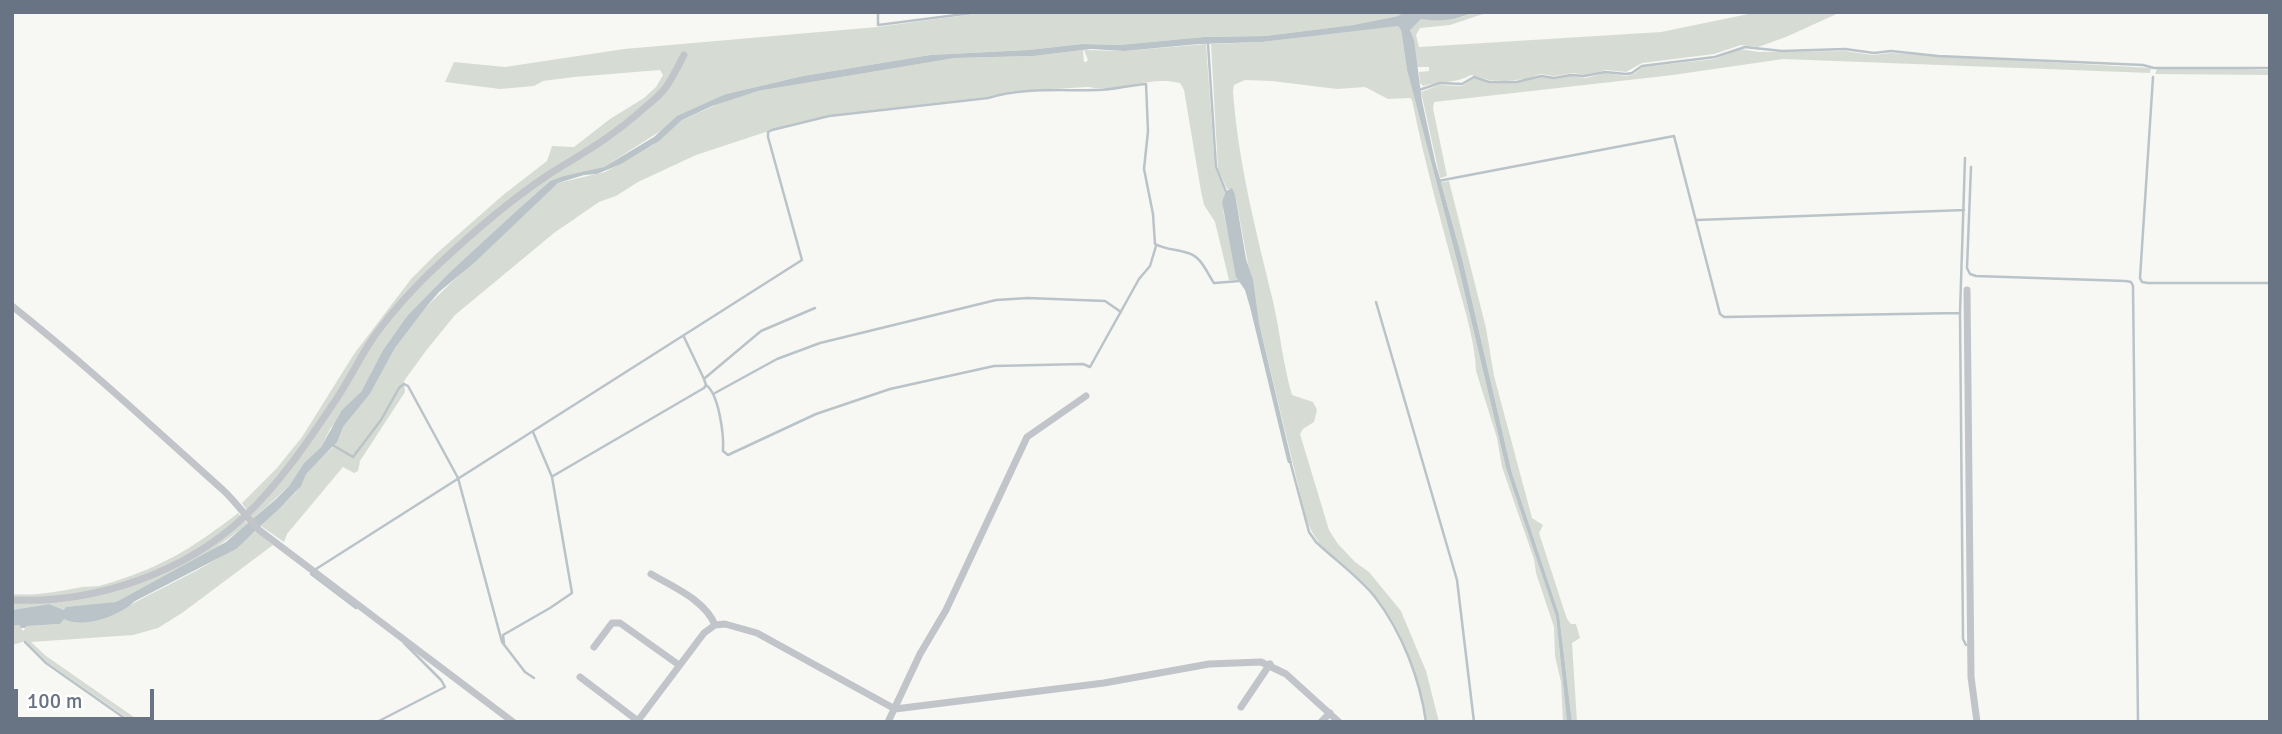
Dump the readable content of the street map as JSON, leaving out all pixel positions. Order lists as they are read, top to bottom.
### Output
{
  "scale_bar": "100 m"
}
